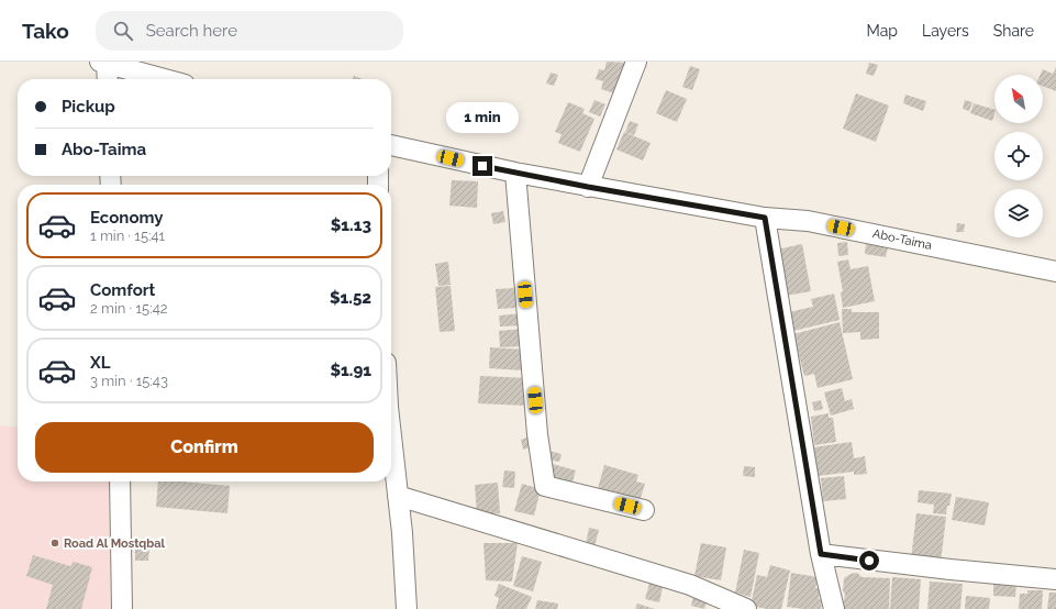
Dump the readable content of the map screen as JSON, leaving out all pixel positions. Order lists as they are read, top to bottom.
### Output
{
  "streets": {
    "street": ["Abo-Taima"]
  },
  "places": ["Road Al Mostqbal"],
  "north": "top left",
  "page": {
    "header": "Tako",
    "search": "Search here",
    "nav": ["Map", "Layers", "Share"],
    "banner": ["Pickup", "Abo-Taima"],
    "bubble": "1 min",
    "list": [
      {
        "name": "Economy",
        "note": "1 min · 15:41",
        "value": "$1.13"
      },
      {
        "name": "Comfort",
        "note": "2 min · 15:42",
        "value": "$1.52"
      },
      {
        "name": "XL",
        "note": "3 min · 15:43",
        "value": "$1.91"
      }
    ],
    "buttons": "Confirm"
  }
}
